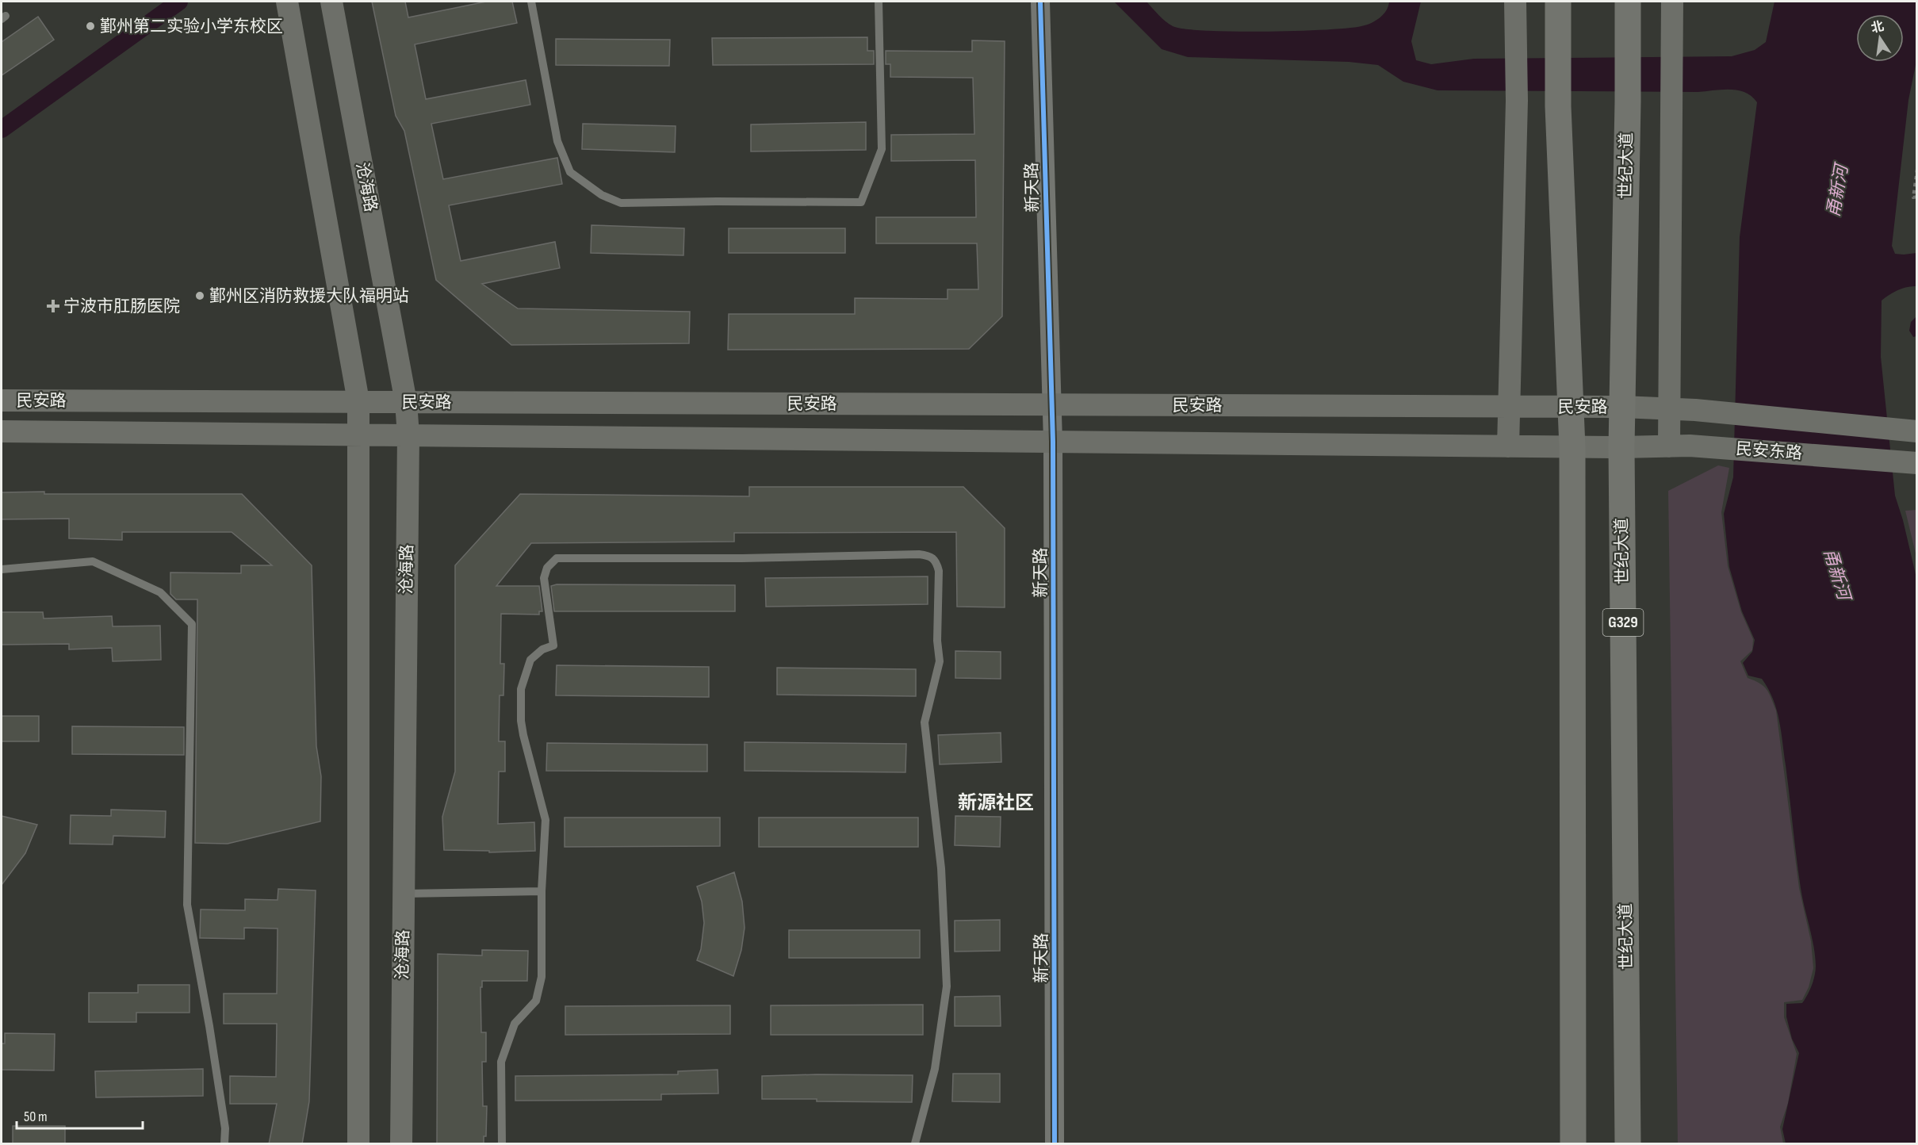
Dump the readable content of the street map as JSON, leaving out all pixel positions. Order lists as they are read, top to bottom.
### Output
{
  "streets": {
    "highway": ["世纪大道", "G329"],
    "main road": ["沧海路", "民安路", "民安东路"],
    "street": ["新天路"]
  },
  "crossings": [
    ["世纪大道", "民安路"],
    ["世纪大道", "民安东路"],
    ["沧海路", "民安路"],
    ["新天路", "民安路"],
    ["民安路", "民安东路"]
  ],
  "districts": ["新源社区"],
  "water": ["甬新河"],
  "places": {
    "other": ["鄞州第二实验小学东校区", "鄞州区消防救援大队福明站"],
    "health": ["宁波市肛肠医院"]
  },
  "scale_bar": "50 m",
  "north": "top"
}
